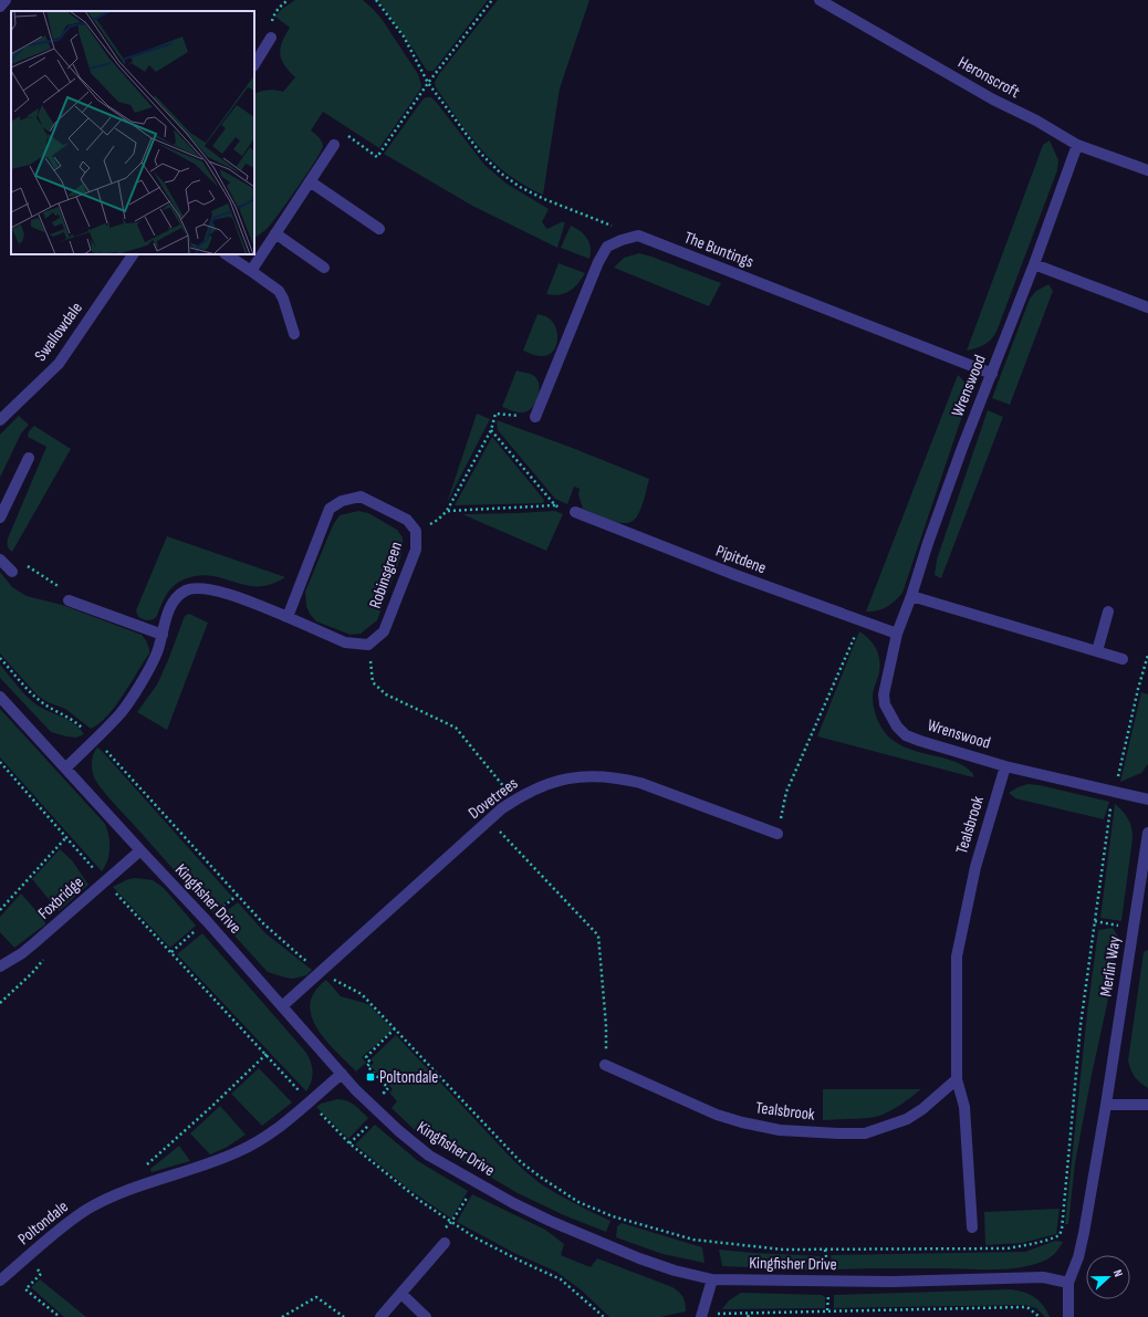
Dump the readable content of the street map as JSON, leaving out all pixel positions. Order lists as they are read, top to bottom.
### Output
{
  "streets": {
    "street": [
      "Heronscroft",
      "The Buntings",
      "Swallowdale",
      "Wrenswood",
      "Pipitdene",
      "Robinsgreen",
      "Dovetrees",
      "Tealsbrook",
      "Foxbridge",
      "Kingfisher Drive",
      "Merlin Way",
      "Poltondale"
    ]
  },
  "crossings": [
    ["Heronscroft", "Wrenswood"],
    ["The Buntings", "Wrenswood"],
    ["Wrenswood", "Pipitdene"],
    ["Wrenswood", "Tealsbrook"],
    ["Dovetrees", "Kingfisher Drive"],
    ["Foxbridge", "Kingfisher Drive"],
    ["Kingfisher Drive", "Merlin Way"],
    ["Kingfisher Drive", "Poltondale"]
  ],
  "places": {
    "transit": ["Poltondale"]
  },
  "north": "right"
}
